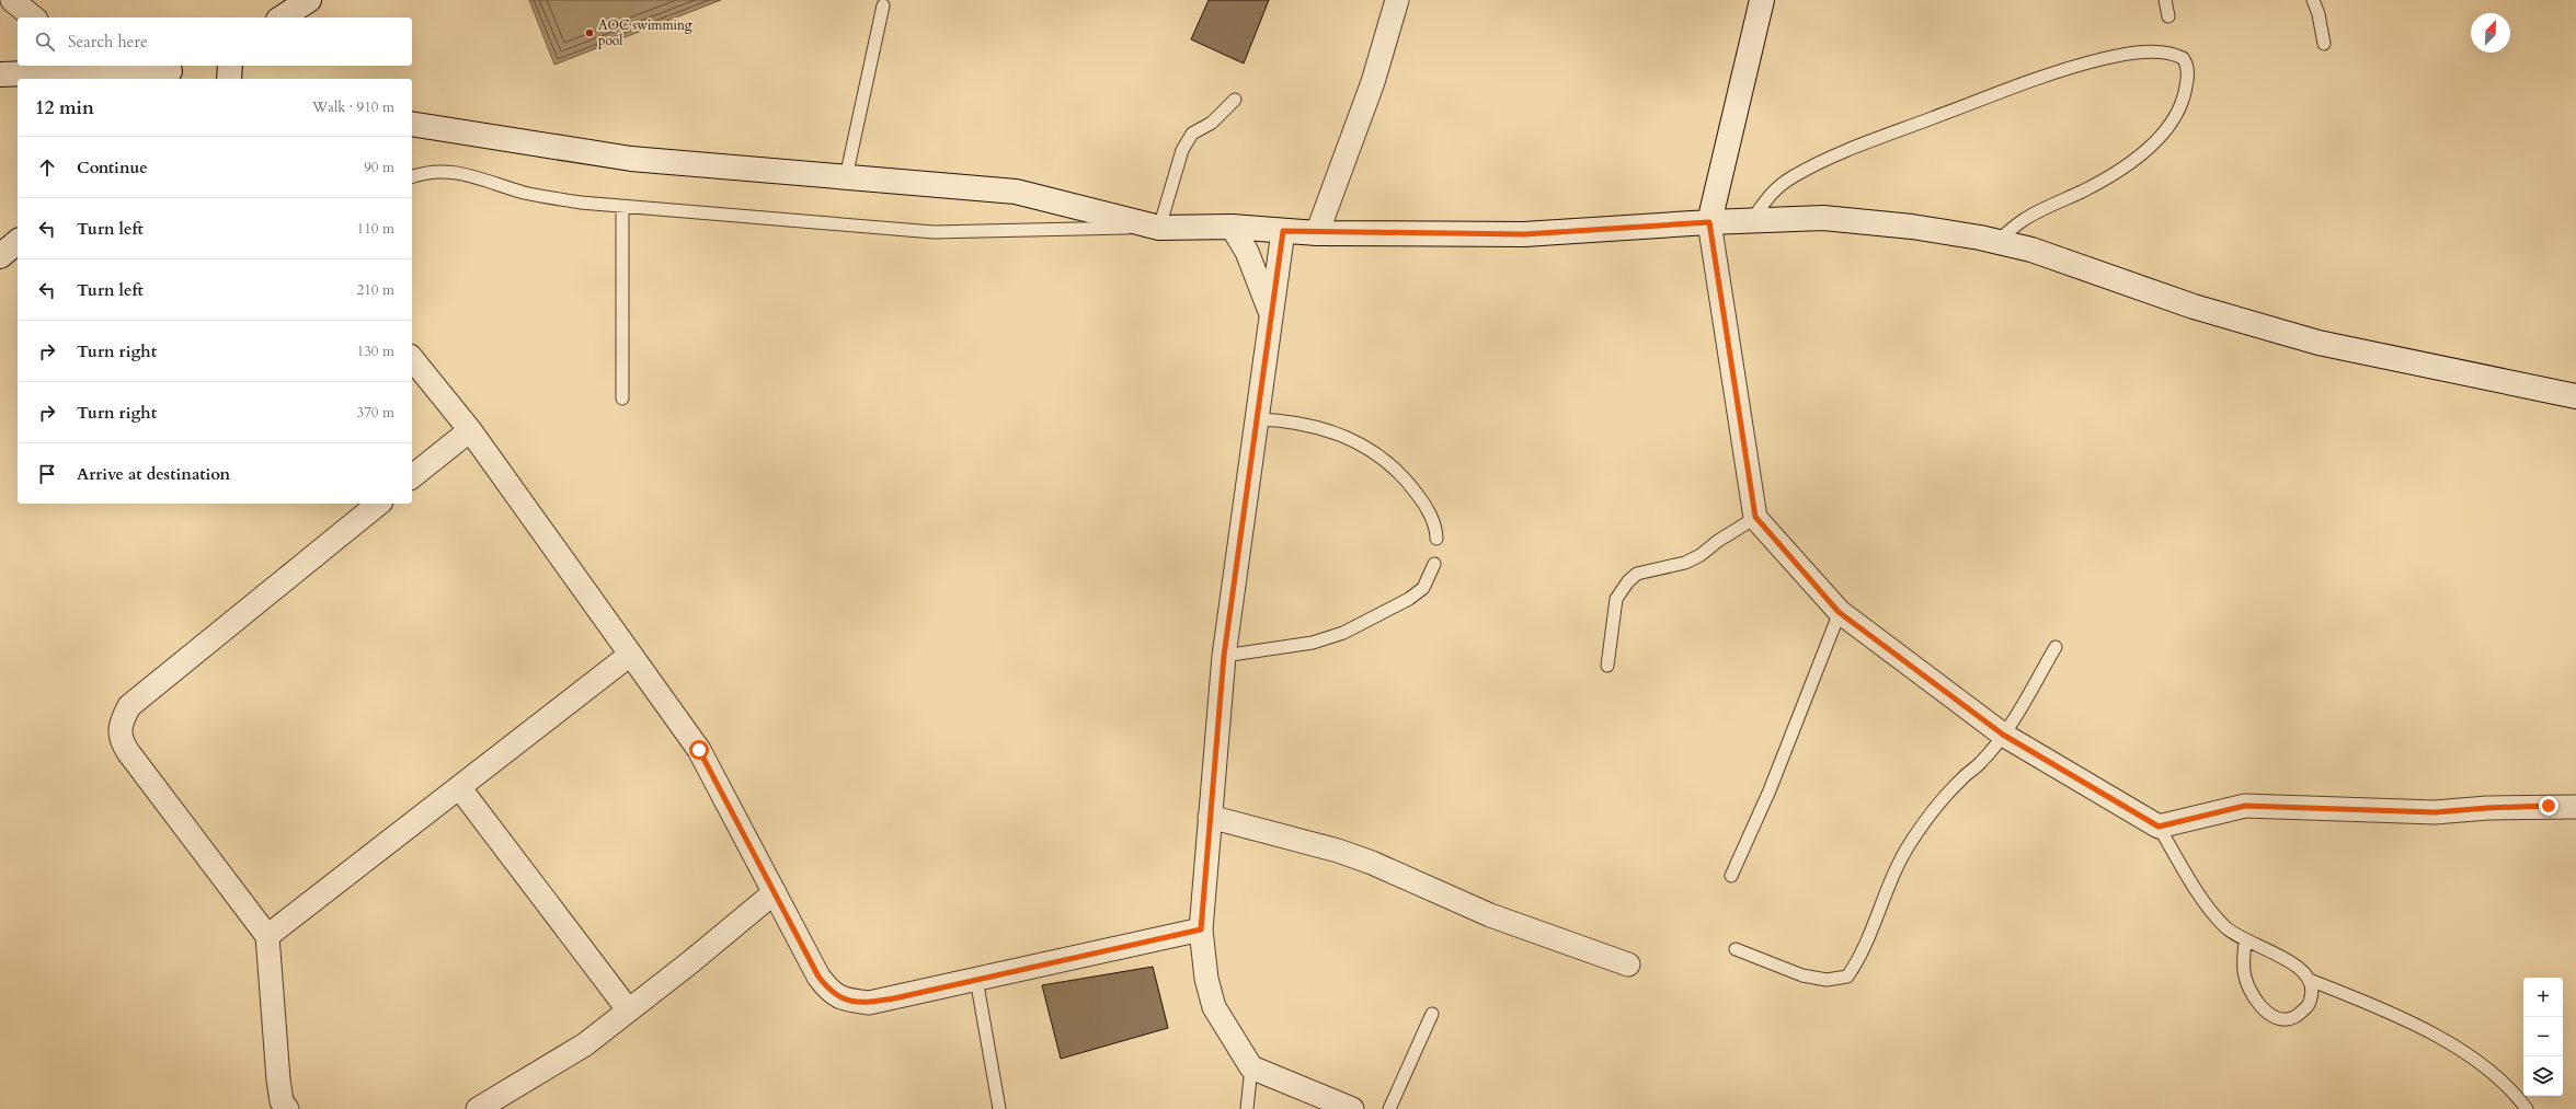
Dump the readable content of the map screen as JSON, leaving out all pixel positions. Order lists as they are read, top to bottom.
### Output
{
  "places": ["AOC swimming pool"],
  "north": "top right",
  "page": {
    "search": "Search here",
    "heading": ["12 min", "Walk · 910 m"],
    "list": [
      ["Continue", "90 m"],
      ["Turn left", "110 m"],
      ["Turn left", "210 m"],
      ["Turn right", "130 m"],
      ["Turn right", "370 m"],
      "Arrive at destination"
    ],
    "map_buttons": ["+", "−"]
  }
}
